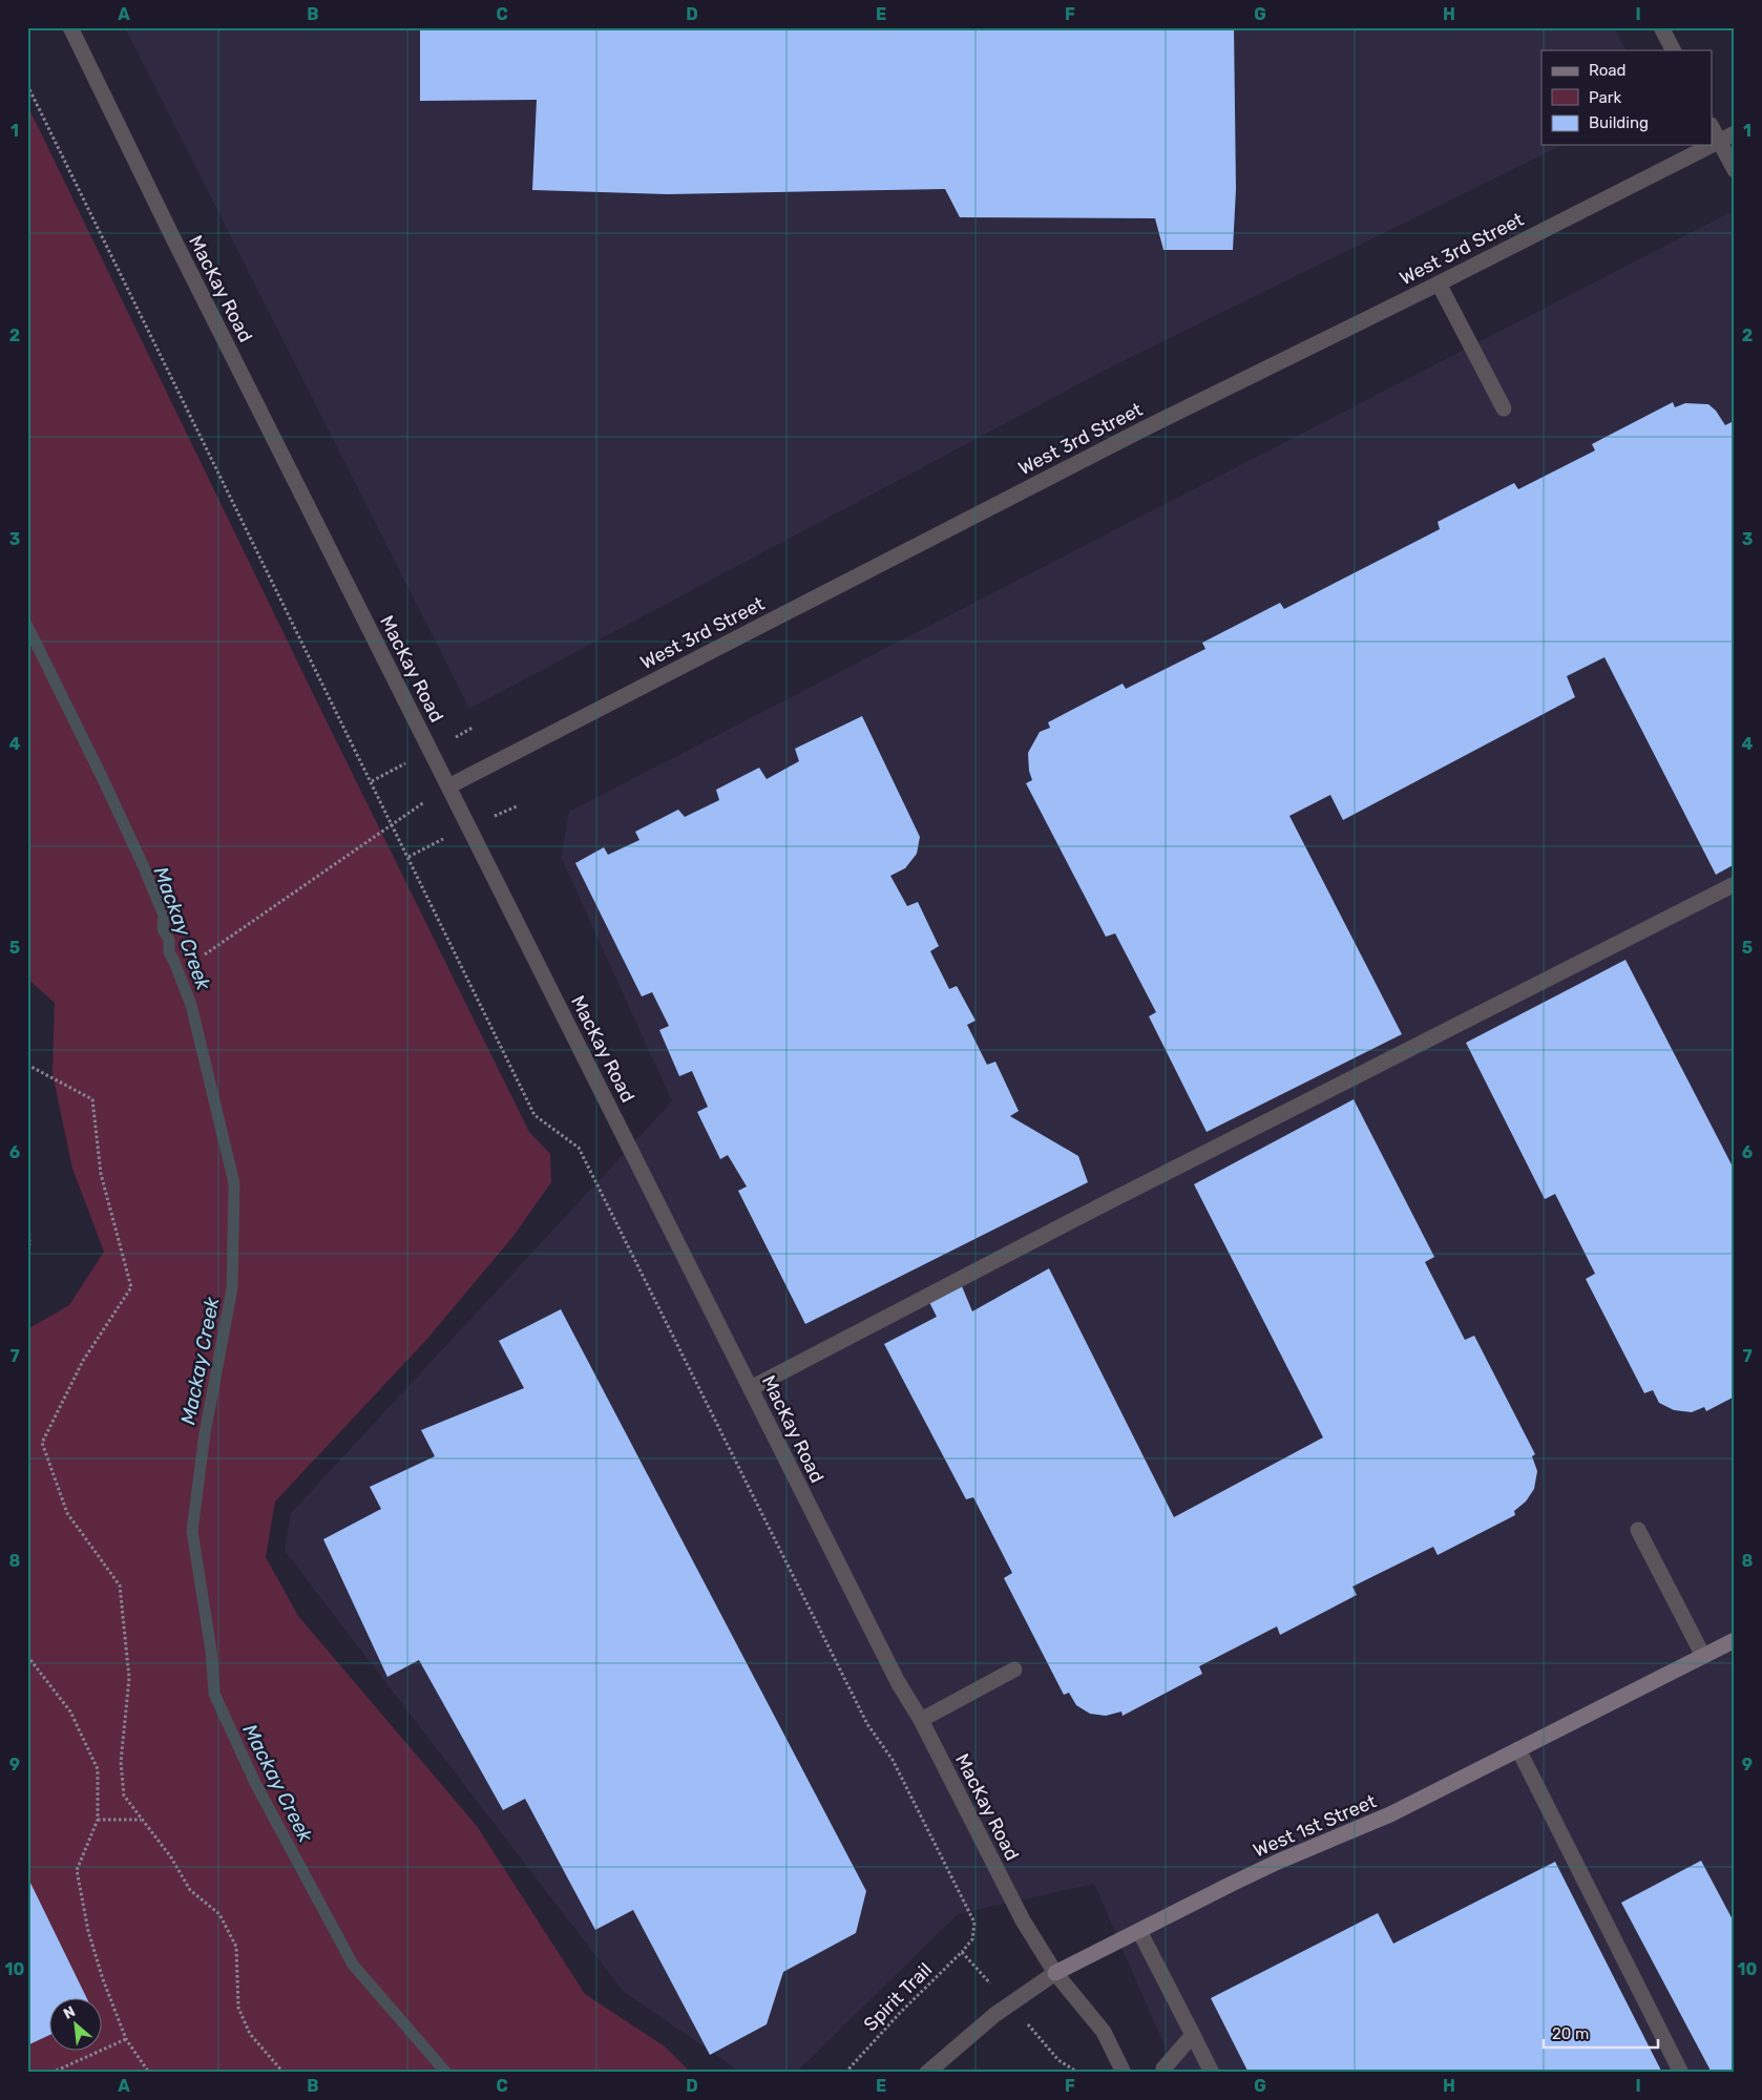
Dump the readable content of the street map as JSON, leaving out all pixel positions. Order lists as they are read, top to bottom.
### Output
{
  "streets": {
    "main road": ["West 1st Street"],
    "street": ["West 3rd Street", "MacKay Road"],
    "path": ["Spirit Trail"]
  },
  "crossings": [
    ["West 3rd Street", "MacKay Road"],
    ["MacKay Road", "West 1st Street"]
  ],
  "water": ["Mackay Creek"],
  "legend": ["Road", "Park", "Building"],
  "scale_bar": "20 m",
  "north": "top left",
  "grid": {
    "columns": [
      "A",
      "B",
      "C",
      "D",
      "E",
      "F",
      "G",
      "H",
      "I"
    ],
    "rows": [
      "1",
      "2",
      "3",
      "4",
      "5",
      "6",
      "7",
      "8",
      "9",
      "10"
    ]
  }
}
